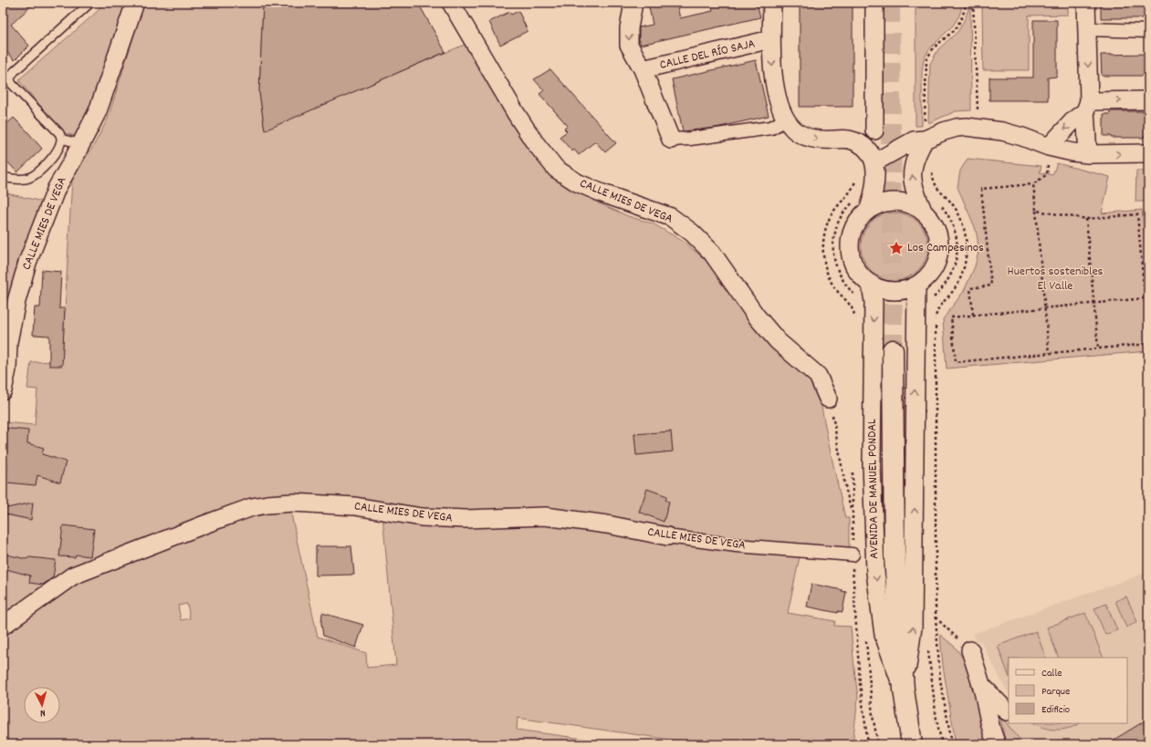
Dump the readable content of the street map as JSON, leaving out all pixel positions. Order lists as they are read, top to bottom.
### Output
{
  "streets": {
    "main road": ["AVENIDA DE MANUEL PONDAL"],
    "street": ["CALLE DEL RÍO SAJA", "CALLE MIES DE VEGA"]
  },
  "parks": ["Huertos sostenibles El Valle"],
  "places": {
    "place": ["Los Campesinos"]
  },
  "legend": ["Calle", "Parque", "Edificio"],
  "north": "bottom"
}
